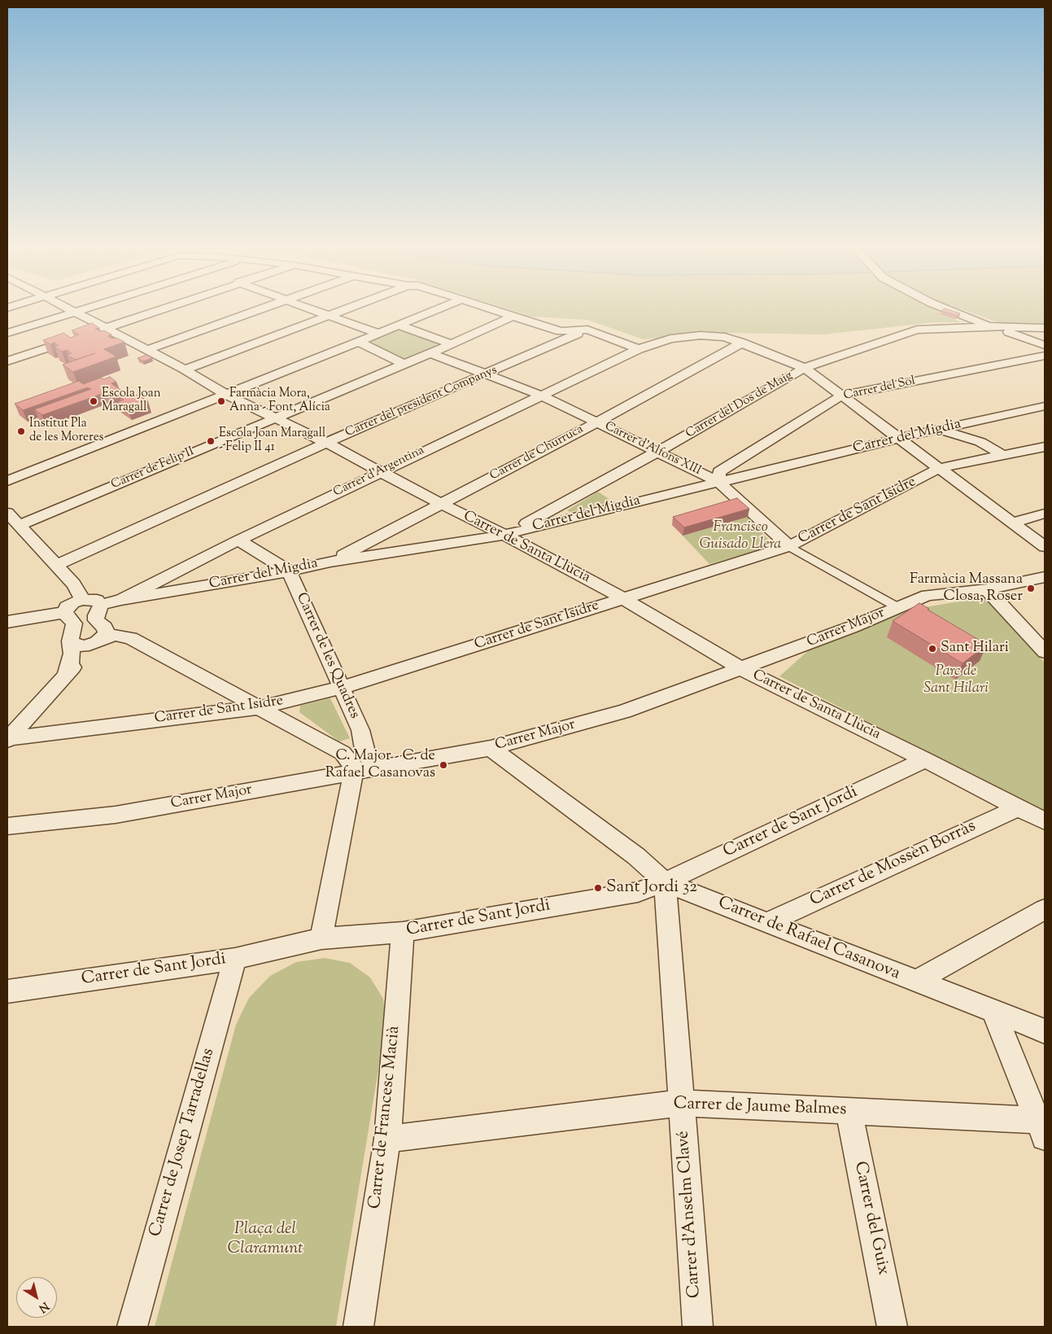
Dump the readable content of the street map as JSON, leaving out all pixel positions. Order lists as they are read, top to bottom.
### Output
{
  "streets": {
    "street": [
      "Carrer del Sol",
      "Carrer del president Companys",
      "Carrer del Dos de Maig",
      "Carrer del Migdia",
      "Carrer d'Alfons XIII",
      "Carrer de Churruca",
      "Carrer de Felip II",
      "Carrer d'Argentina",
      "Carrer de Sant Isidre",
      "Carrer de Santa Llùcia",
      "Carrer Major",
      "Carrer de les Quadres",
      "Carrer de Sant Jordi",
      "Carrer de Mossèn Borràs",
      "Carrer de Rafael Casanova",
      "Carrer de Jaume Balmes",
      "Carrer de Francesc Macià",
      "Carrer de Josep Tarradellas",
      "Carrer d'Anselm Clavé",
      "Carrer del Guix"
    ]
  },
  "crossings": [
    ["Carrer del Sol", "Carrer del Migdia"],
    ["Carrer del Sol", "Carrer d'Alfons XIII"],
    ["Carrer del Sol", "Carrer d'Argentina"],
    ["Carrer del president Companys", "Carrer d'Alfons XIII"],
    ["Carrer del president Companys", "Carrer de Santa Llùcia"],
    ["Carrer del Dos de Maig", "Carrer del Migdia"],
    ["Carrer del Dos de Maig", "Carrer d'Alfons XIII"],
    ["Carrer del Dos de Maig", "Carrer d'Argentina"],
    ["Carrer del Dos de Maig", "Carrer de Santa Llùcia"],
    ["Carrer del Migdia", "Carrer d'Alfons XIII"],
    ["Carrer del Migdia", "Carrer de Churruca"],
    ["Carrer del Migdia", "Carrer d'Argentina"],
    ["Carrer del Migdia", "Carrer de Santa Llùcia"],
    ["Carrer del Migdia", "Carrer de les Quadres"],
    ["Carrer d'Alfons XIII", "Carrer de Churruca"],
    ["Carrer d'Alfons XIII", "Carrer de Felip II"],
    ["Carrer d'Alfons XIII", "Carrer d'Argentina"],
    ["Carrer d'Alfons XIII", "Carrer de Sant Isidre"],
    ["Carrer de Churruca", "Carrer d'Argentina"],
    ["Carrer de Churruca", "Carrer de Santa Llùcia"],
    ["Carrer de Felip II", "Carrer de Santa Llùcia"],
    ["Carrer d'Argentina", "Carrer de Sant Isidre"],
    ["Carrer d'Argentina", "Carrer de Santa Llùcia"],
    ["Carrer de Sant Isidre", "Carrer de Santa Llùcia"],
    ["Carrer de Sant Isidre", "Carrer de les Quadres"],
    ["Carrer de Santa Llùcia", "Carrer Major"],
    ["Carrer de Santa Llùcia", "Carrer de Sant Jordi"],
    ["Carrer de Santa Llùcia", "Carrer de Mossèn Borràs"],
    ["Carrer Major", "Carrer de les Quadres"],
    ["Carrer Major", "Carrer de Rafael Casanova"],
    ["Carrer de Sant Jordi", "Carrer de Rafael Casanova"],
    ["Carrer de Sant Jordi", "Carrer de Francesc Macià"],
    ["Carrer de Sant Jordi", "Carrer de Josep Tarradellas"],
    ["Carrer de Sant Jordi", "Carrer d'Anselm Clavé"],
    ["Carrer de Mossèn Borràs", "Carrer de Rafael Casanova"],
    ["Carrer de Rafael Casanova", "Carrer d'Anselm Clavé"],
    ["Carrer de Jaume Balmes", "Carrer de Francesc Macià"],
    ["Carrer de Jaume Balmes", "Carrer d'Anselm Clavé"],
    ["Carrer de Jaume Balmes", "Carrer del Guix"]
  ],
  "parks": ["Francisco Guisado Llera", "Parc de Sant Hilari", "Plaça del Claramunt"],
  "places": [
    "Escola Joan Maragall",
    "Farmàcia Mora, Anna - Font, Alícia",
    "Institut Pla de les Moreres",
    "Escola Joan Maragall - Felip II 41",
    "Farmàcia Massana Closa, Roser",
    "Sant Hilari",
    "C. Major - C. de Rafael Casanovas",
    "Sant Jordi 32"
  ],
  "north": "bottom right"
}
